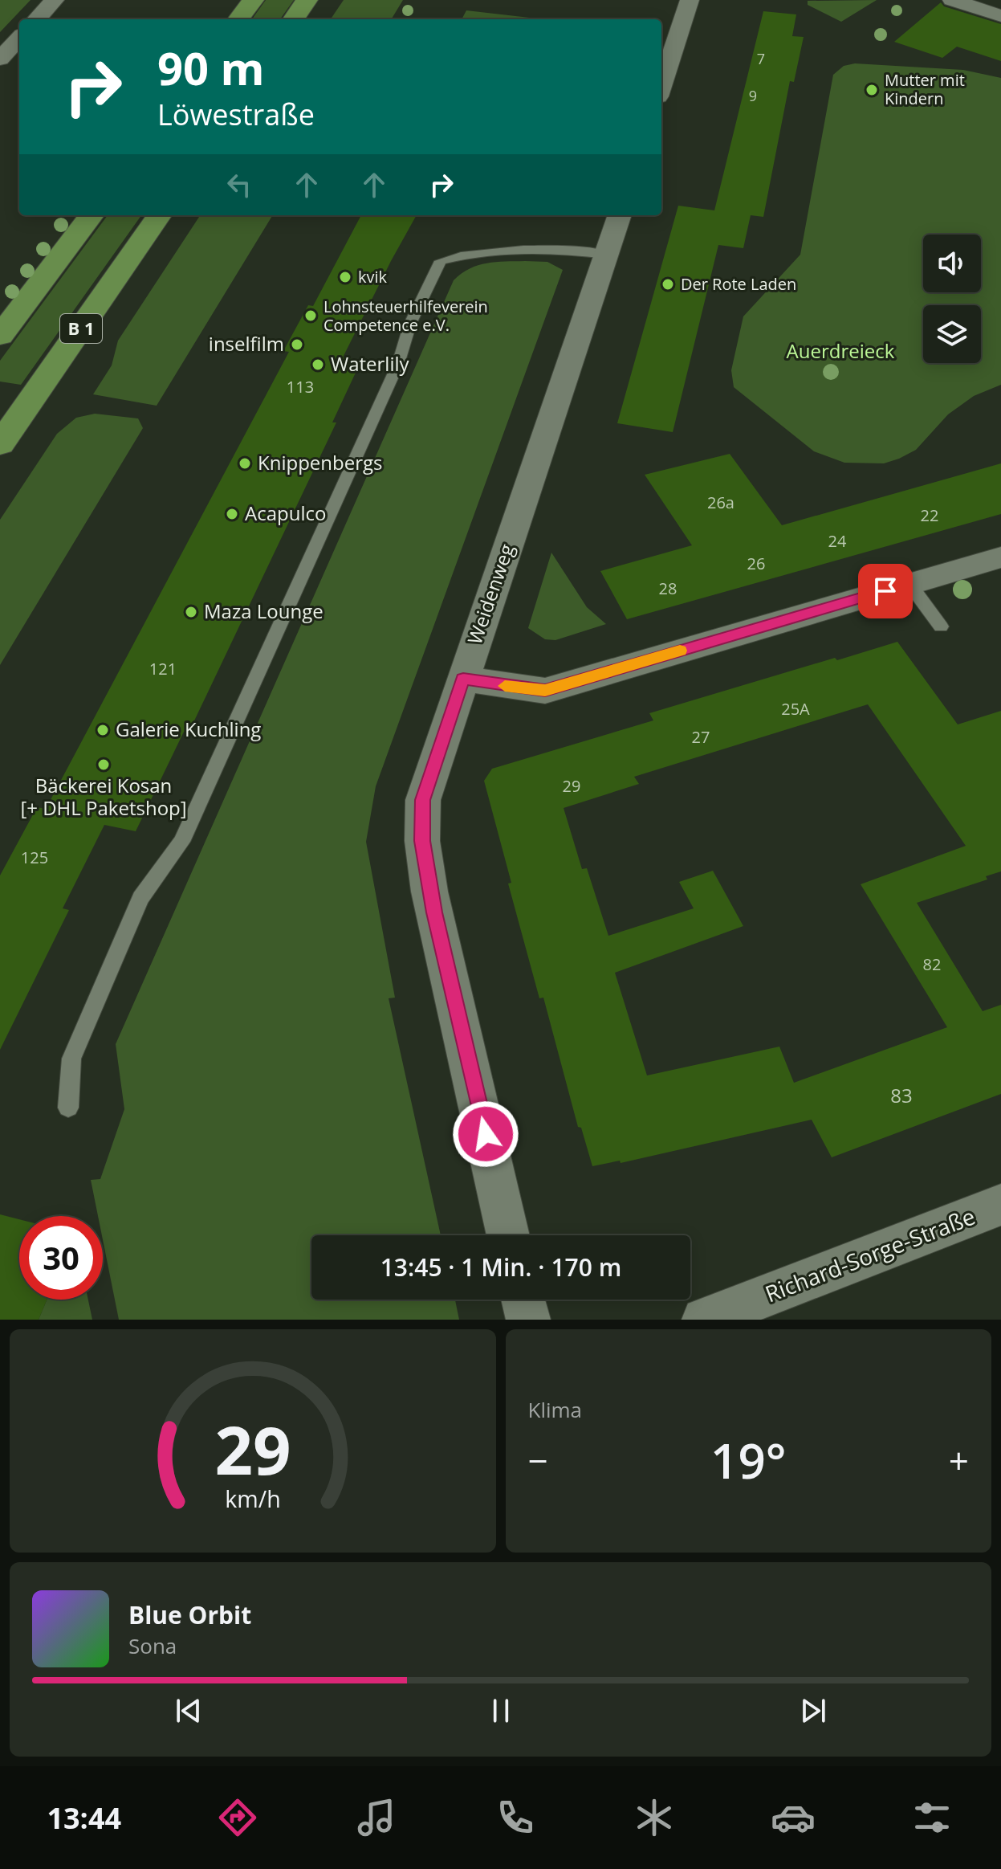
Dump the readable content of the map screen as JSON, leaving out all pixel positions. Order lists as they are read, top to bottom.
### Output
{
  "streets": {
    "main road": ["B 1"],
    "street": ["Weidenweg", "Richard-Sorge-Straße"]
  },
  "parks": ["Auerdreieck"],
  "places": [
    "Mutter mit Kindern",
    "kvik",
    "Der Rote Laden",
    "Lohnsteuerhilfeverein Competence e.V.",
    "inselfilm",
    "Waterlily",
    "Knippenbergs",
    "Acapulco",
    "Maza Lounge",
    "Galerie Kuchling",
    "Bäckerei Kosan [+ DHL Paketshop]"
  ],
  "house_numbers": [
    "7",
    "9",
    "113",
    "26a",
    "22",
    "24",
    "26",
    "28",
    "121",
    "25A",
    "27",
    "29",
    "125",
    "82",
    "83"
  ],
  "page": {
    "turn": ["90 m", "Löwestraße"],
    "limit": "30",
    "trip": "13:45 · 1 Min. · 170 m",
    "tile": "Klima",
    "heat": ["−", "19°", "+"],
    "song": ["Blue Orbit", "Sona"],
    "tabs": "13:44",
    "gauge": ["29", "km/h"]
  }
}
